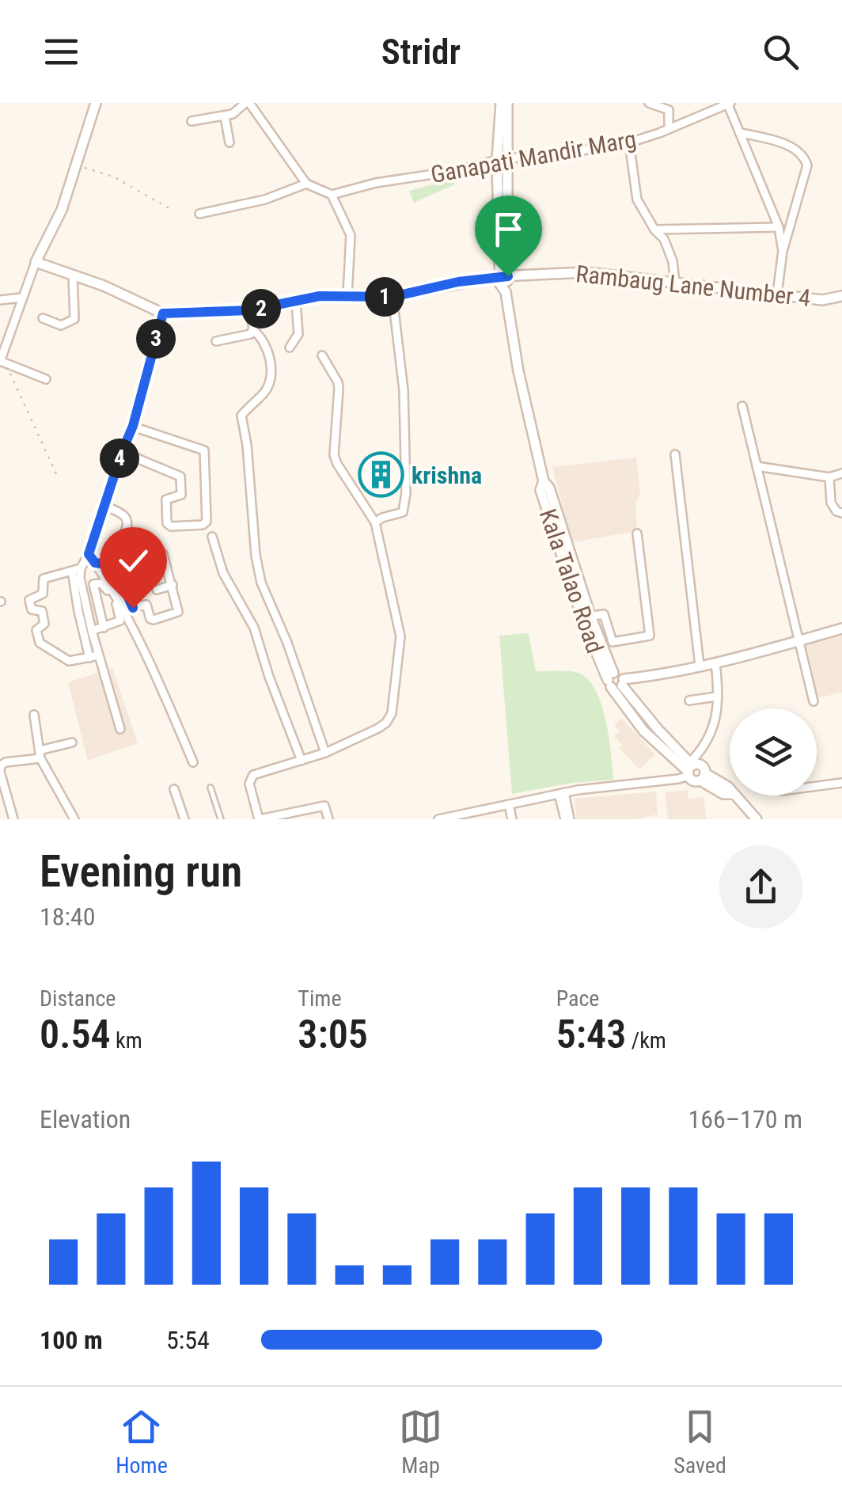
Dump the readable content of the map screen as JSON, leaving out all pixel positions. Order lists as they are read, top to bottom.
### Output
{
  "streets": {
    "street": ["Ganapati Mandir Marg", "Rambaug Lane Number 4", "Kala Talao Road"]
  },
  "crossings": [
    ["Ganapati Mandir Marg", "Kala Talao Road"],
    ["Rambaug Lane Number 4", "Kala Talao Road"]
  ],
  "places": {
    "building": ["krishna"]
  },
  "page": {
    "header": "Stridr",
    "pins": [
      "1",
      "2",
      "3",
      "4"
    ],
    "heading": ["Evening run", "18:40"],
    "stats": [
      ["Distance", "0.54 km"],
      ["Time", "3:05"],
      ["Pace", "5:43 /km"]
    ],
    "chart": ["Elevation", "166–170 m"],
    "list": [
      {
        "name": "100 m",
        "note": "5:54"
      }
    ],
    "tabs": ["Home", "Map", "Saved"]
  }
}
